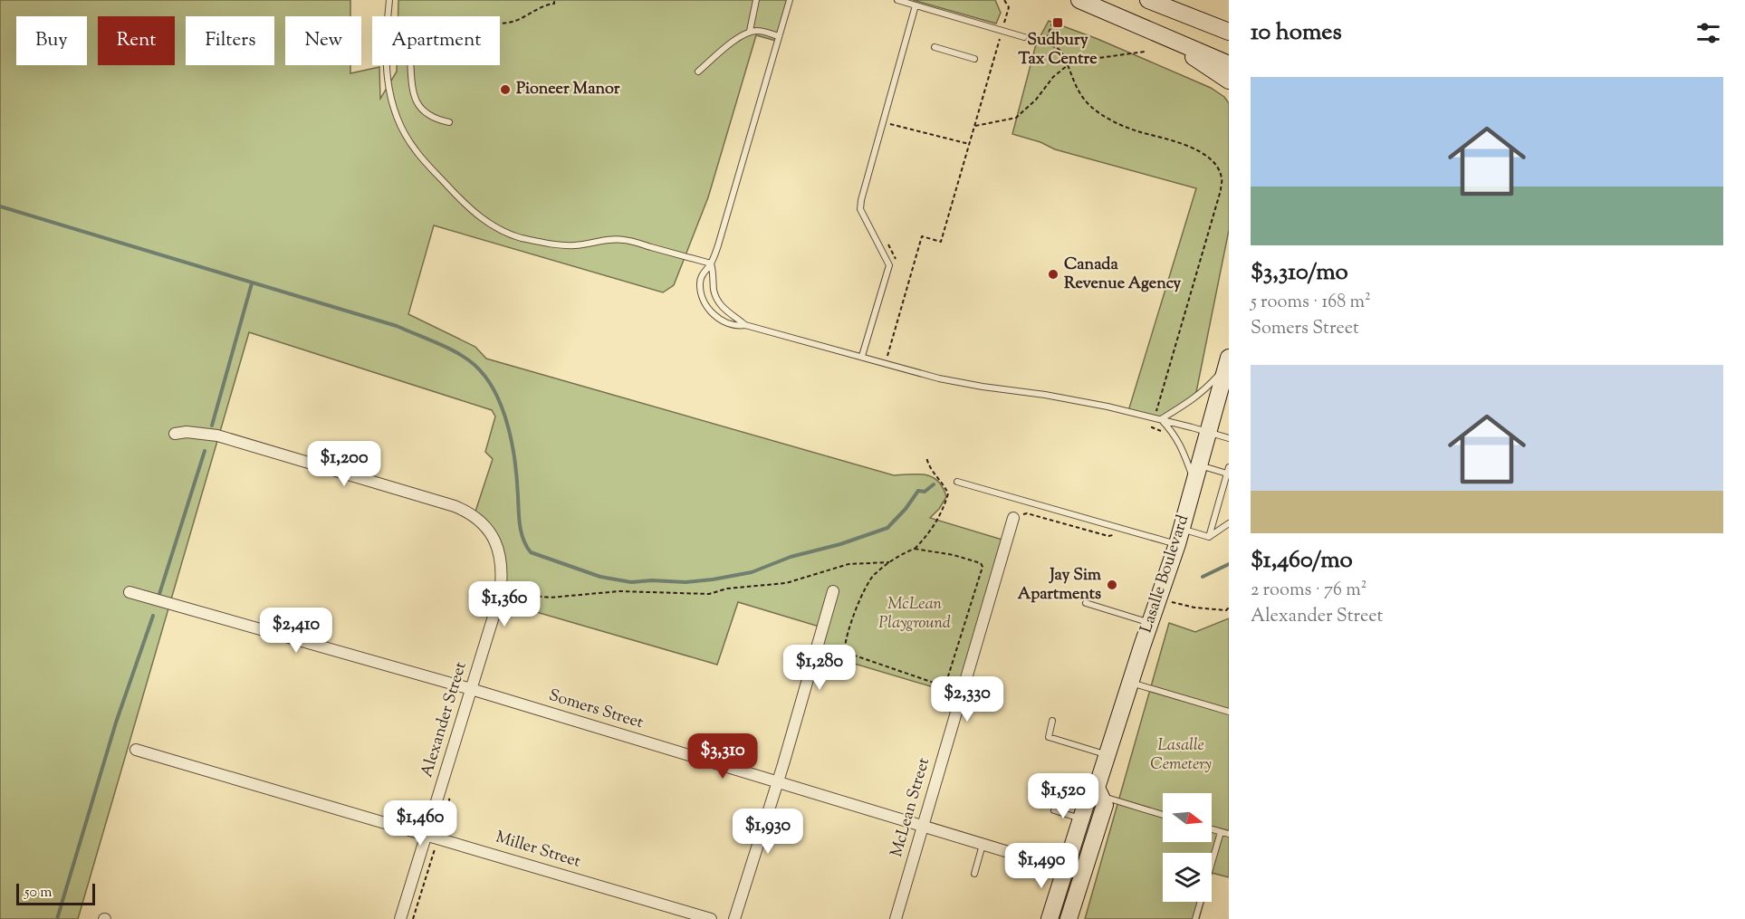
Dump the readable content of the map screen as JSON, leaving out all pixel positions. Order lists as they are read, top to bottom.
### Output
{
  "streets": {
    "main road": ["Lasalle Boulevard"],
    "street": [
      "Somers Street",
      "Alexander Street",
      "McLean Street",
      "Miller Street"
    ]
  },
  "crossings": [
    ["Lasalle Boulevard", "Somers Street"],
    ["Somers Street", "Alexander Street"],
    ["Somers Street", "McLean Street"],
    ["Alexander Street", "Miller Street"]
  ],
  "parks": ["McLean Playground", "Lasalle Cemetery"],
  "places": {
    "transit": ["Sudbury Tax Centre"],
    "other": ["Pioneer Manor", "Canada Revenue Agency", "Jay Sim Apartments"]
  },
  "scale_bar": "50 m",
  "north": "right",
  "page": {
    "heading": "10 homes",
    "chip": [
      "Buy",
      "Rent",
      "Filters",
      "New",
      "Apartment"
    ],
    "list": [
      {
        "name": "$3,310/mo",
        "note": "5 rooms · 168 m² · Somers Street"
      },
      {
        "name": "$1,460/mo",
        "note": "2 rooms · 76 m² · Alexander Street"
      }
    ],
    "price": [
      "$1,200",
      "$1,360",
      "$2,410",
      "$1,280",
      "$2,330",
      "$3,310",
      "$1,520",
      "$1,460",
      "$1,930",
      "$1,490"
    ],
    "scale": "50 m"
  }
}
